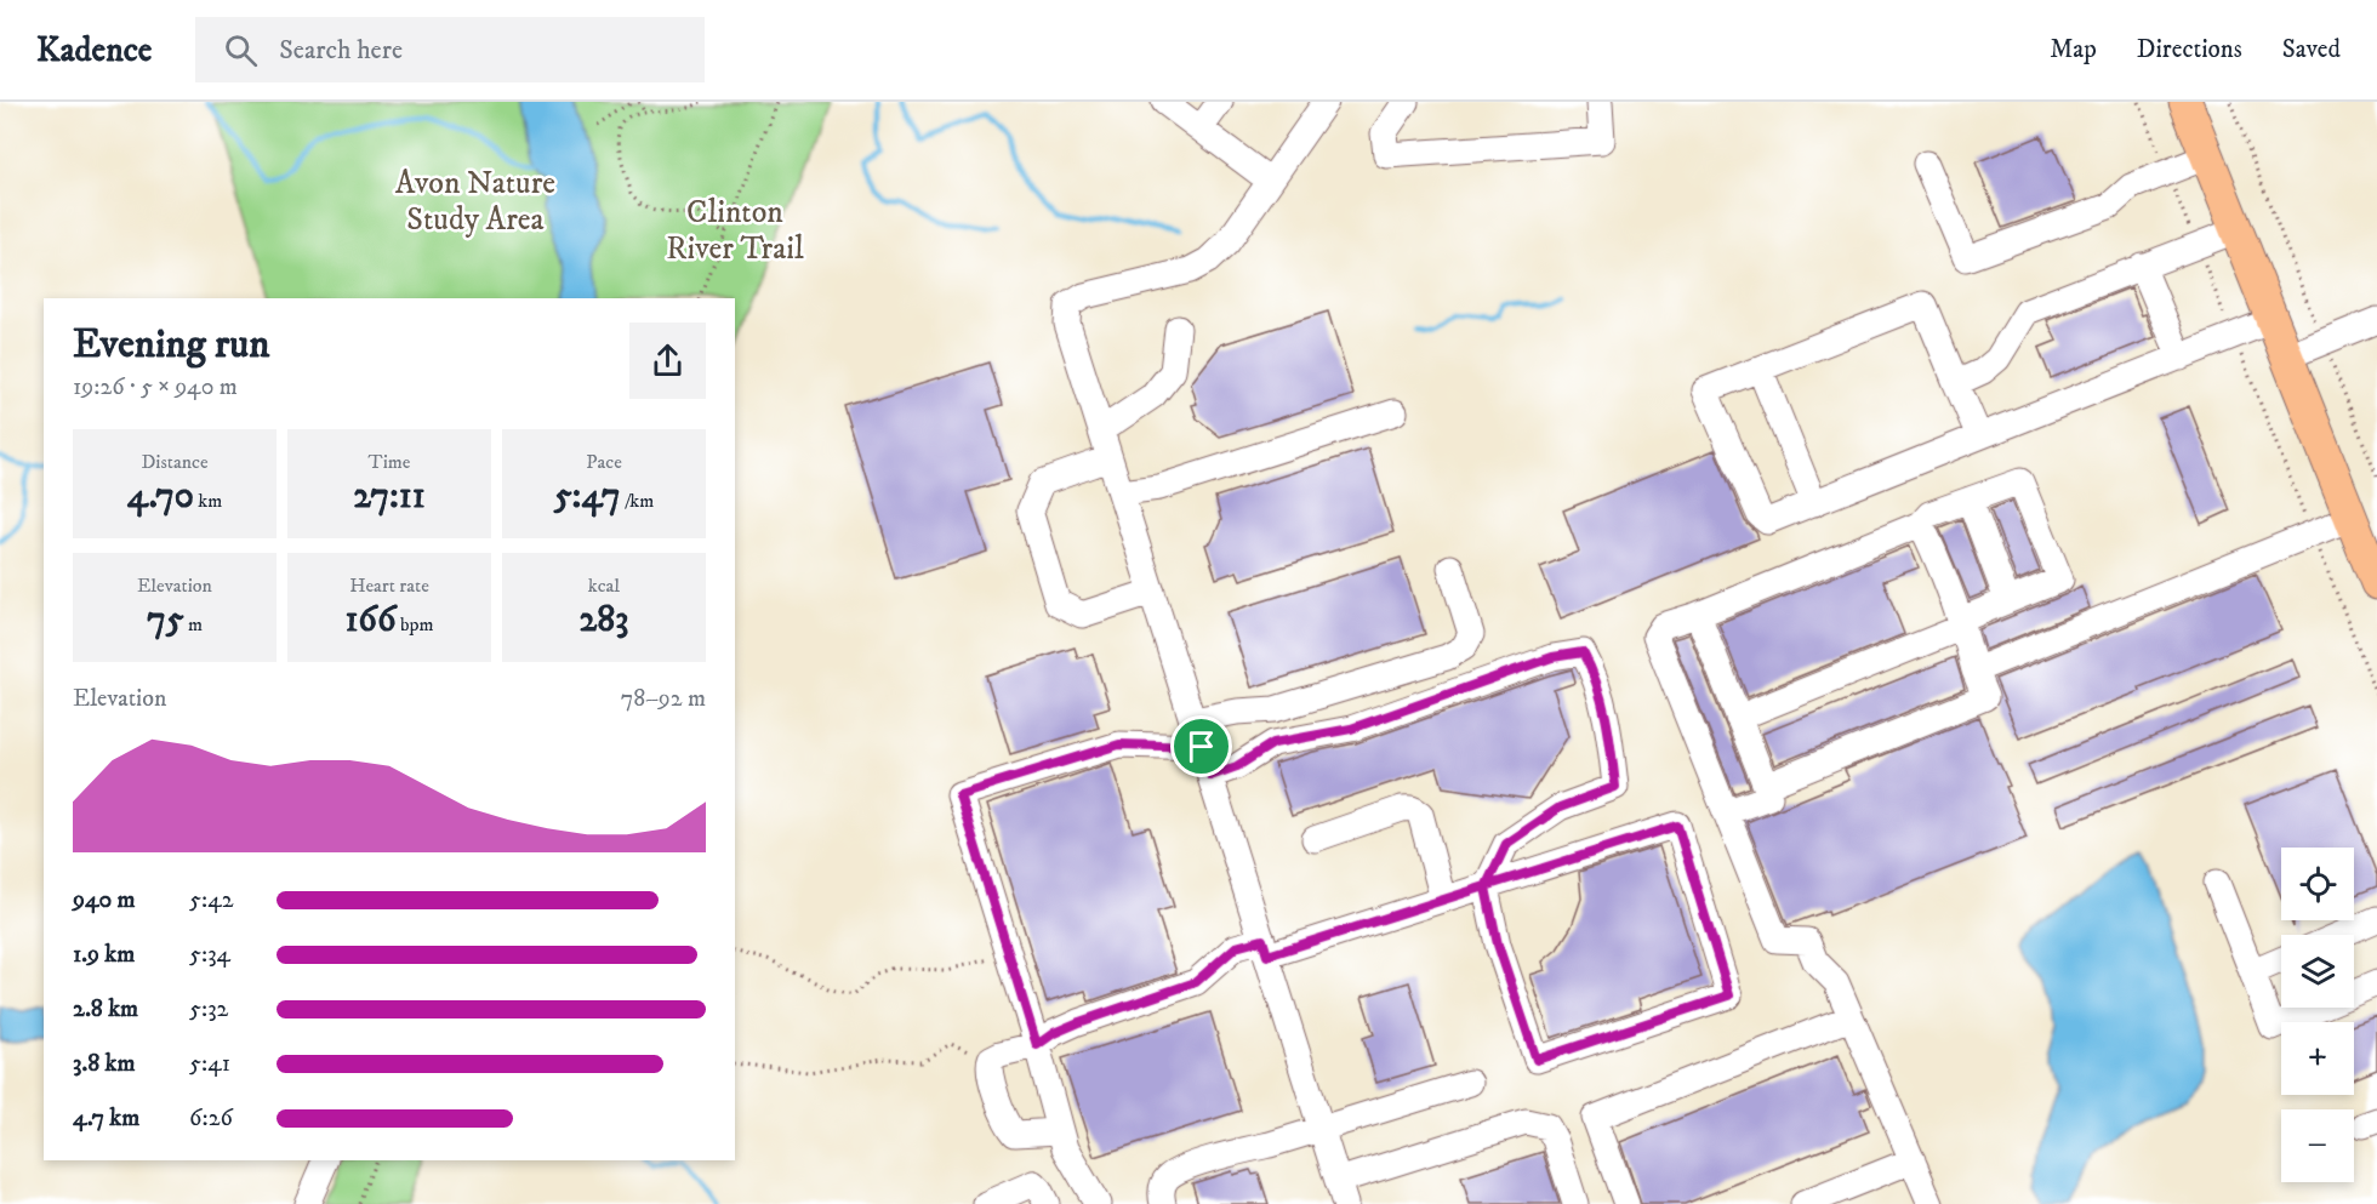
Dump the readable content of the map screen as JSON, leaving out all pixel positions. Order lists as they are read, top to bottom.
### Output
{
  "parks": ["Avon Nature Study Area", "Clinton River Trail"],
  "page": {
    "header": "Kadence",
    "search": "Search here",
    "nav": ["Map", "Directions", "Saved"],
    "heading": ["Evening run", "19:26 · 5 × 940 m"],
    "stats": [
      ["Distance", "4.70 km"],
      ["Time", "27:11"],
      ["Pace", "5:47 /km"],
      ["Elevation", "75 m"],
      ["Heart rate", "166 bpm"],
      ["kcal", "283"]
    ],
    "chart": ["Elevation", "78–92 m"],
    "map_buttons": ["+", "−"],
    "list": [
      {
        "name": "940 m",
        "note": "5:42"
      },
      {
        "name": "1.9 km",
        "note": "5:34"
      },
      {
        "name": "2.8 km",
        "note": "5:32"
      },
      {
        "name": "3.8 km",
        "note": "5:41"
      },
      {
        "name": "4.7 km",
        "note": "6:26"
      }
    ]
  }
}
